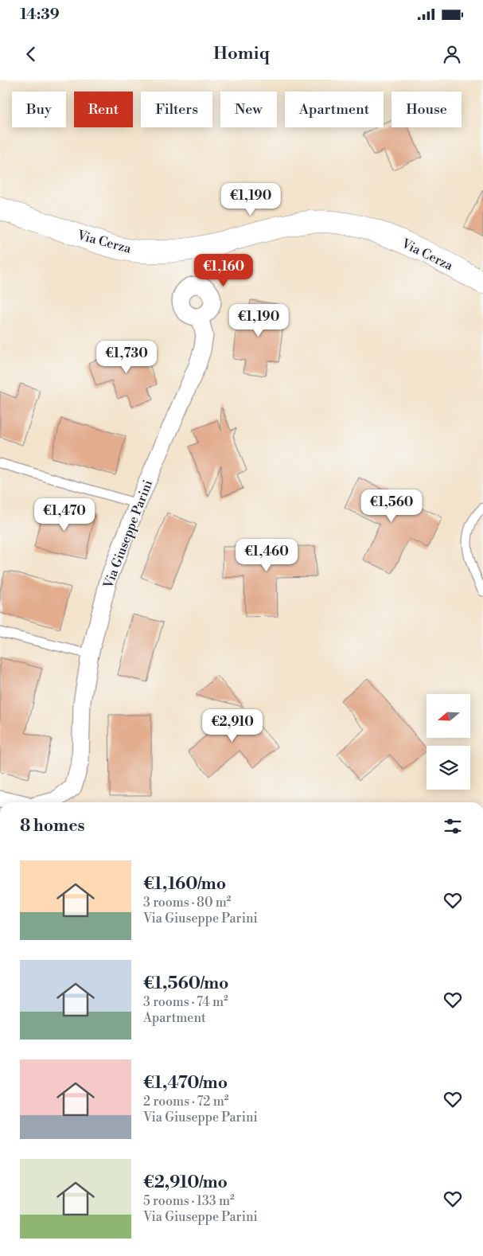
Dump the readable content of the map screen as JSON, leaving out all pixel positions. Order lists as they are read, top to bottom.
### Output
{
  "streets": {
    "main road": ["Via Cerza"],
    "street": ["Via Giuseppe Parini"]
  },
  "north": "left",
  "page": {
    "status": "14:39",
    "header": "Homiq",
    "chip": [
      "Buy",
      "Rent",
      "Filters",
      "New",
      "Apartment",
      "House"
    ],
    "price": [
      "€1,190",
      "€1,160",
      "€1,190",
      "€1,730",
      "€1,560",
      "€1,470",
      "€1,460",
      "€2,910"
    ],
    "heading": "8 homes",
    "list": [
      {
        "name": "€1,160/mo",
        "note": "3 rooms · 80 m² · Via Giuseppe Parini"
      },
      {
        "name": "€1,560/mo",
        "note": "3 rooms · 74 m² · Apartment"
      },
      {
        "name": "€1,470/mo",
        "note": "2 rooms · 72 m² · Via Giuseppe Parini"
      },
      {
        "name": "€2,910/mo",
        "note": "5 rooms · 133 m² · Via Giuseppe Parini"
      }
    ]
  }
}
